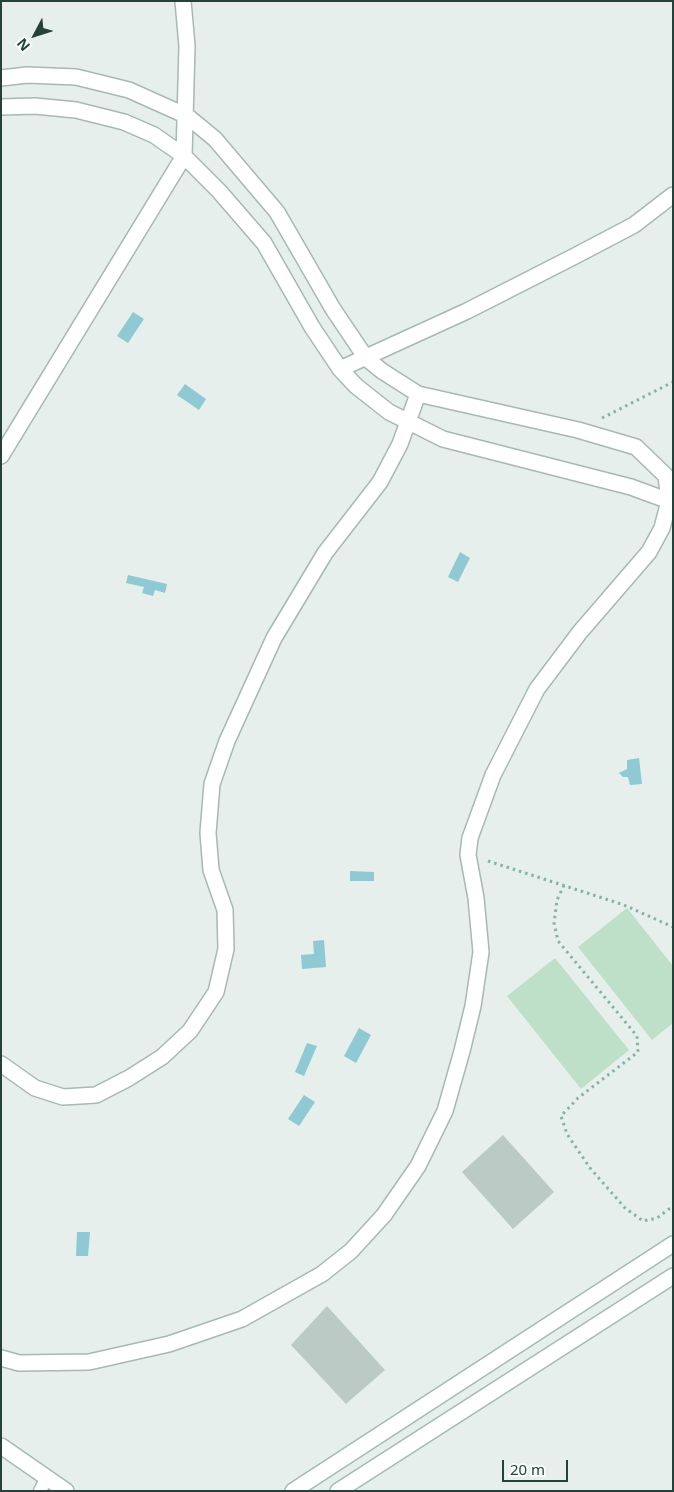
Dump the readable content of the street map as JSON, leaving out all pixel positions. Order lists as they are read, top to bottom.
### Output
{
  "scale_bar": "20 m",
  "north": "bottom left"
}
